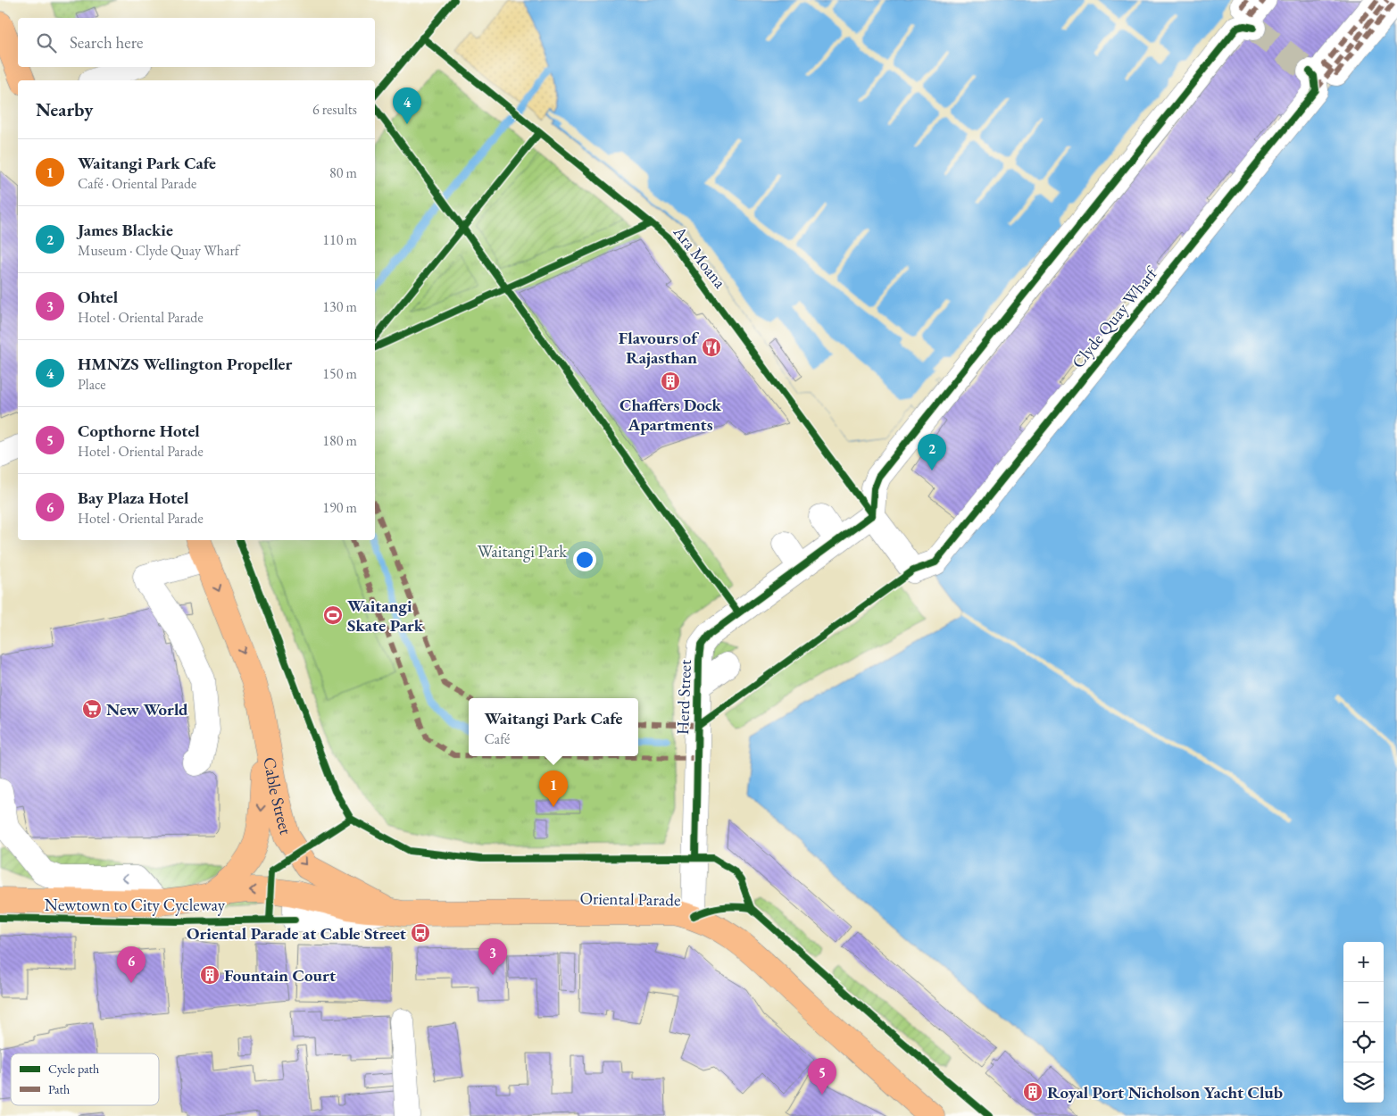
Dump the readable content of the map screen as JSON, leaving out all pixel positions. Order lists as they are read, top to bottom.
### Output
{
  "streets": {
    "main road": ["Cable Street", "Oriental Parade"],
    "street": ["Clyde Quay Wharf", "Herd Street"],
    "cycle path": ["Ara Moana", "Newtown to City Cycleway"]
  },
  "crossings": [
    ["Clyde Quay Wharf", "Herd Street"],
    ["Herd Street", "Oriental Parade"],
    ["Cable Street", "Oriental Parade"]
  ],
  "one_way": ["Cable Street"],
  "parks": ["Waitangi Park"],
  "places": {
    "restaurant": ["Flavours of Rajasthan"],
    "building": ["Chaffers Dock Apartments", "Fountain Court", "Royal Port Nicholson Yacht Club"],
    "sports": ["Waitangi Skate Park"],
    "supermarket": ["New World"],
    "bus stop": ["Oriental Parade at Cable Street"]
  },
  "legend": ["Cycle path", "Path"],
  "page": {
    "search": "Search here",
    "heading": ["Nearby", "6 results"],
    "pins": [
      "4",
      "2",
      "1",
      "3",
      "6",
      "5"
    ],
    "list": [
      {
        "mark": "1",
        "name": "Waitangi Park Cafe",
        "note": "Café · Oriental Parade",
        "value": "80 m"
      },
      {
        "mark": "2",
        "name": "James Blackie",
        "note": "Museum · Clyde Quay Wharf",
        "value": "110 m"
      },
      {
        "mark": "3",
        "name": "Ohtel",
        "note": "Hotel · Oriental Parade",
        "value": "130 m"
      },
      {
        "mark": "4",
        "name": "HMNZS Wellington Propeller",
        "note": "Place",
        "value": "150 m"
      },
      {
        "mark": "5",
        "name": "Copthorne Hotel",
        "note": "Hotel · Oriental Parade",
        "value": "180 m"
      },
      {
        "mark": "6",
        "name": "Bay Plaza Hotel",
        "note": "Hotel · Oriental Parade",
        "value": "190 m"
      }
    ],
    "popup": ["Waitangi Park Cafe", "Café"],
    "map_buttons": ["+", "−"]
  }
}
